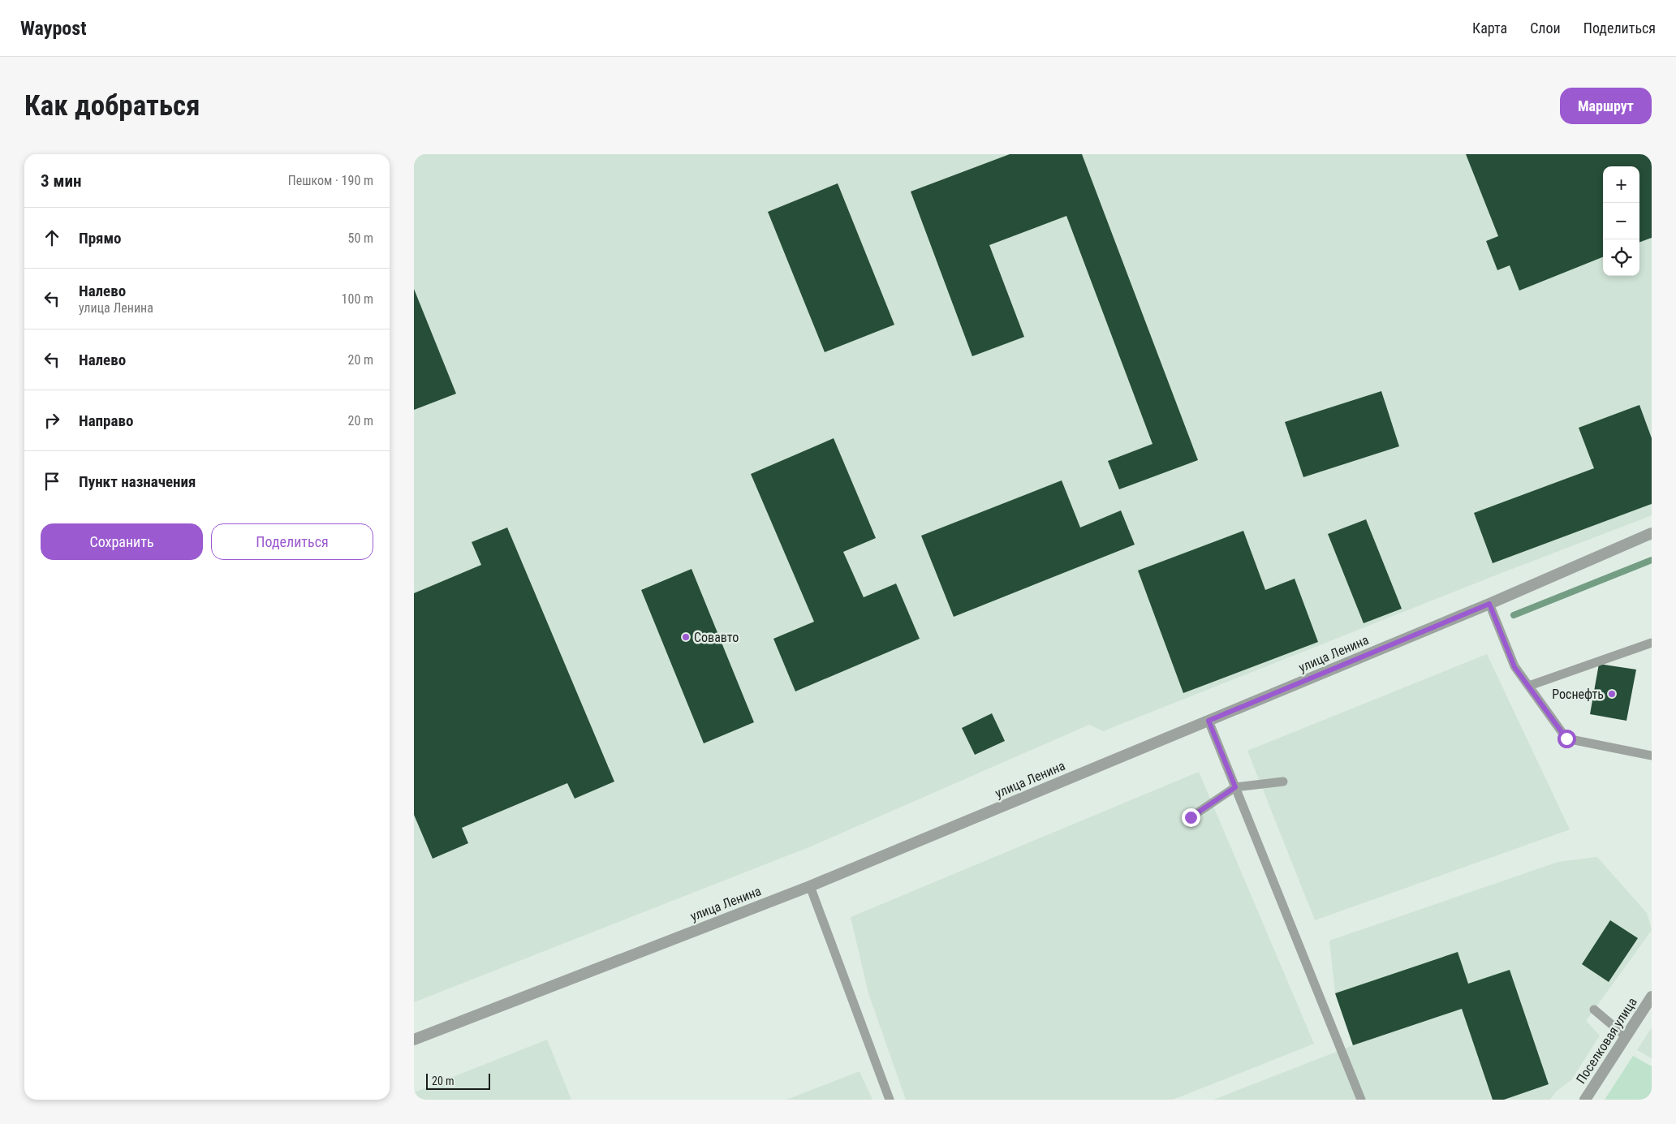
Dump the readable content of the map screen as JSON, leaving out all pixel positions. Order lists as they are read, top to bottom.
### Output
{
  "streets": {
    "street": ["улица Ленина", "Поселковая улица"]
  },
  "places": ["Совавто", "Роснефть"],
  "scale_bar": "20 m",
  "page": {
    "header": "Waypost",
    "nav": ["Карта", "Слои", "Поделиться"],
    "buttons": [
      "Маршрут",
      ["Сохранить", "Поделиться"]
    ],
    "title": "Как добраться",
    "heading": ["3 мин", "Пешком · 190 m"],
    "map_buttons": ["+", "−"],
    "list": [
      ["Прямо", "50 m"],
      ["Налево", "улица Ленина", "100 m"],
      ["Налево", "20 m"],
      ["Направо", "20 m"],
      "Пункт назначения"
    ],
    "scale": "20 m"
  }
}
